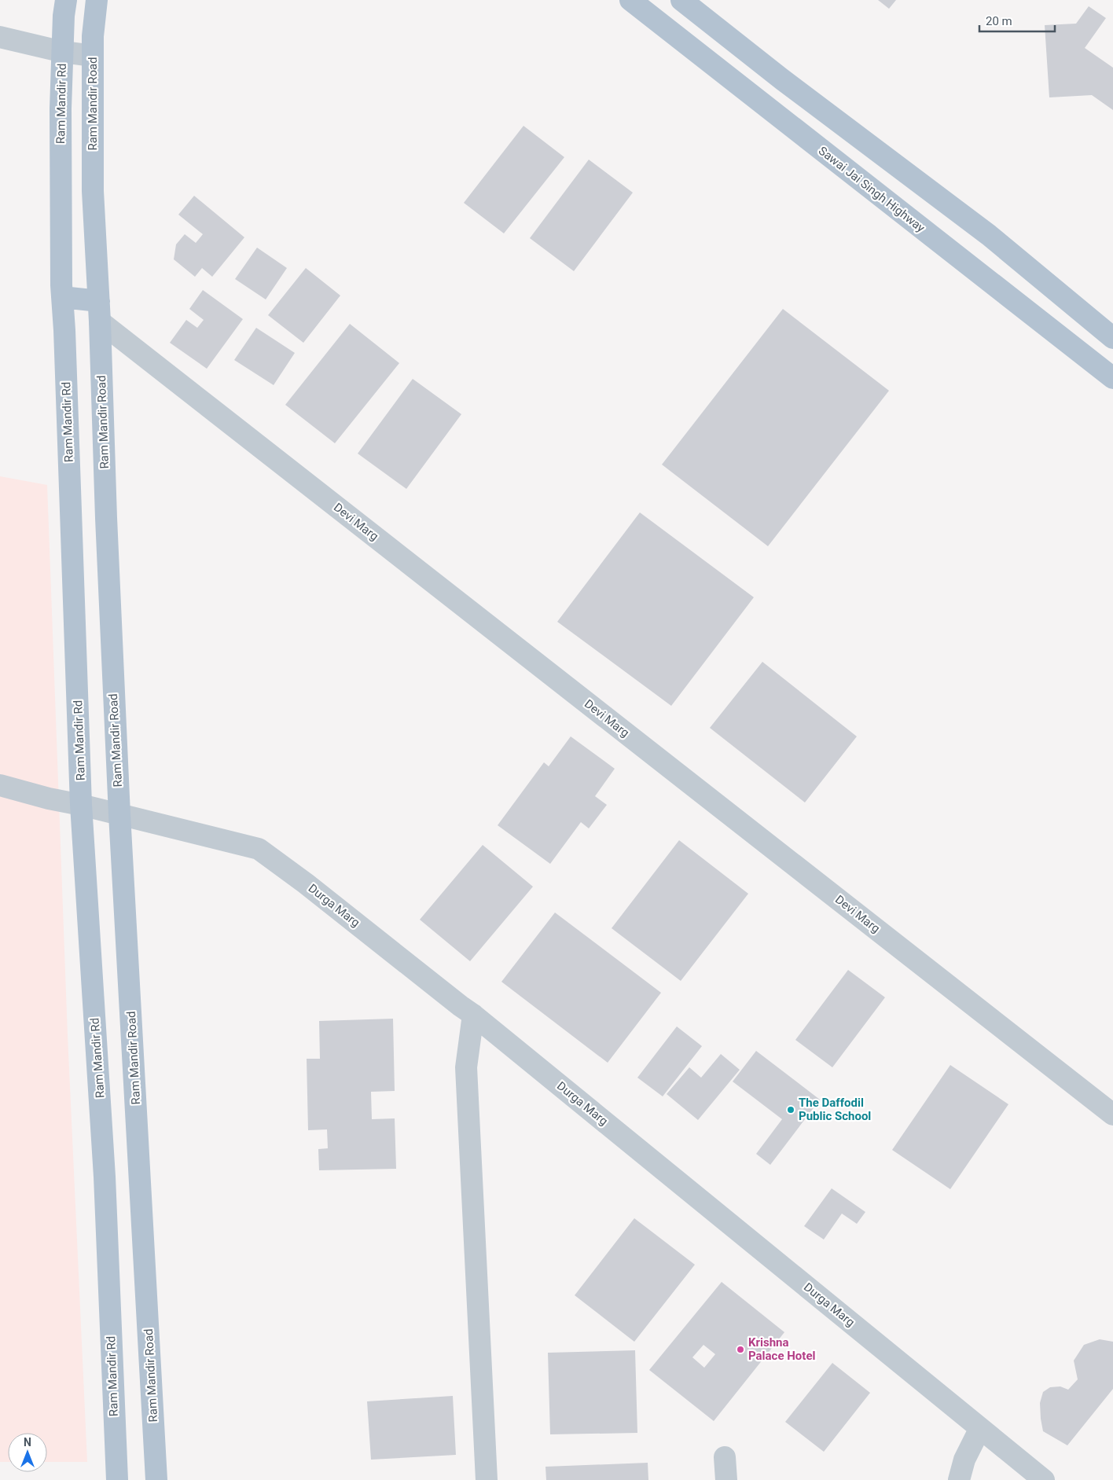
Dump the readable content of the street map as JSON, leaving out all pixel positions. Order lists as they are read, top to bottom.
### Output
{
  "streets": {
    "main road": ["Ram Mandir Rd", "Ram Mandir Road", "Sawai Jai Singh Highway"],
    "street": ["Devi Marg", "Durga Marg"]
  },
  "crossings": [
    ["Ram Mandir Rd", "Durga Marg"],
    ["Ram Mandir Road", "Devi Marg"],
    ["Ram Mandir Road", "Durga Marg"]
  ],
  "places": ["The Daffodil Public School", "Krishna Palace Hotel"],
  "scale_bar": "20 m",
  "north": "top"
}
